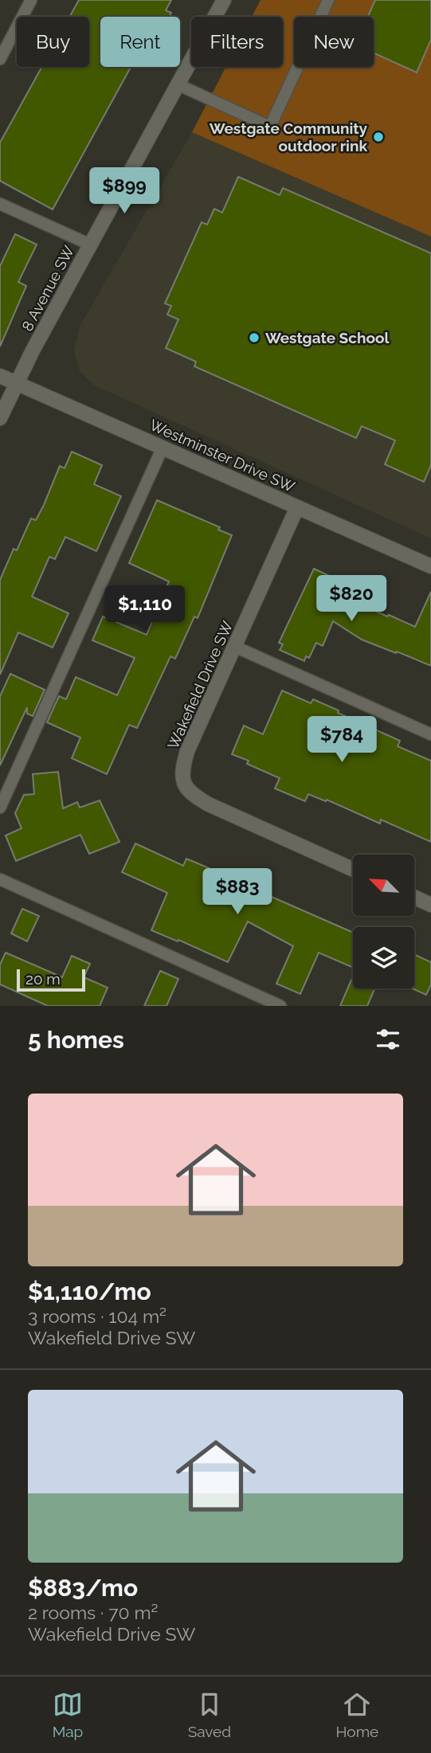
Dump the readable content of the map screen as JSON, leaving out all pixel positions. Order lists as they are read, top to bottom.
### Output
{
  "streets": {
    "street": ["8 Avenue SW", "Westminster Drive SW", "Wakefield Drive SW"]
  },
  "crossings": [
    ["8 Avenue SW", "Westminster Drive SW"],
    ["Westminster Drive SW", "Wakefield Drive SW"]
  ],
  "places": ["Westgate Community outdoor rink", "Westgate School"],
  "scale_bar": "20 m",
  "north": "top left",
  "page": {
    "chip": [
      "Buy",
      "Rent",
      "Filters",
      "New"
    ],
    "price": [
      "$899",
      "$820",
      "$1,110",
      "$784",
      "$883"
    ],
    "scale": "20 m",
    "heading": "5 homes",
    "list": [
      {
        "name": "$1,110/mo",
        "note": "3 rooms · 104 m² · Wakefield Drive SW"
      },
      {
        "name": "$883/mo",
        "note": "2 rooms · 70 m² · Wakefield Drive SW"
      }
    ],
    "tabs": ["Map", "Saved", "Home"]
  }
}
